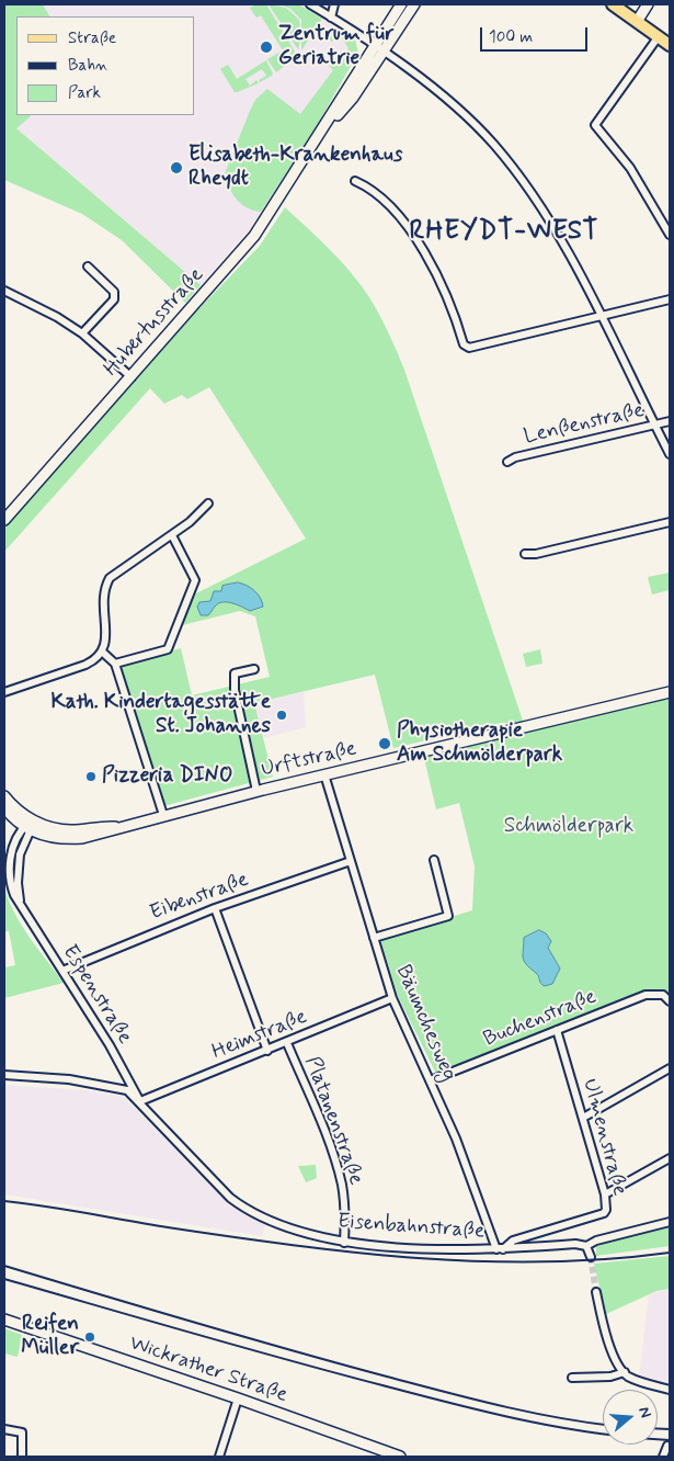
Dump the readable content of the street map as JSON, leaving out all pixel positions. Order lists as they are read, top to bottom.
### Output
{
  "streets": {
    "main road": ["Hubertusstraße", "Urftstraße", "Wickrather Straße"],
    "street": [
      "Lenßenstraße",
      "Eibenstraße",
      "Espenstraße",
      "Buchenstraße",
      "Bäumchesweg",
      "Heimstraße",
      "Platanenstraße",
      "Ulmenstraße",
      "Eisenbahnstraße"
    ]
  },
  "crossings": [
    ["Urftstraße", "Espenstraße"],
    ["Urftstraße", "Bäumchesweg"],
    ["Eibenstraße", "Espenstraße"],
    ["Eibenstraße", "Bäumchesweg"],
    ["Espenstraße", "Heimstraße"],
    ["Espenstraße", "Eisenbahnstraße"],
    ["Buchenstraße", "Bäumchesweg"],
    ["Buchenstraße", "Ulmenstraße"],
    ["Bäumchesweg", "Heimstraße"],
    ["Bäumchesweg", "Ulmenstraße"],
    ["Bäumchesweg", "Eisenbahnstraße"],
    ["Heimstraße", "Platanenstraße"],
    ["Heimstraße", "Eisenbahnstraße"],
    ["Platanenstraße", "Eisenbahnstraße"],
    ["Ulmenstraße", "Eisenbahnstraße"]
  ],
  "districts": ["RHEYDT-WEST"],
  "parks": ["Schmölderpark"],
  "places": [
    "Zentrum für Geriatrie",
    "Elisabeth-Krankenhaus Rheydt",
    "Kath. Kindertagesstätte St. Johannes",
    "Physiotherapie Am Schmölderpark",
    "Pizzeria DINO",
    "Reifen Müller"
  ],
  "legend": ["Straße", "Bahn", "Park"],
  "scale_bar": "100 m",
  "north": "right"
}
